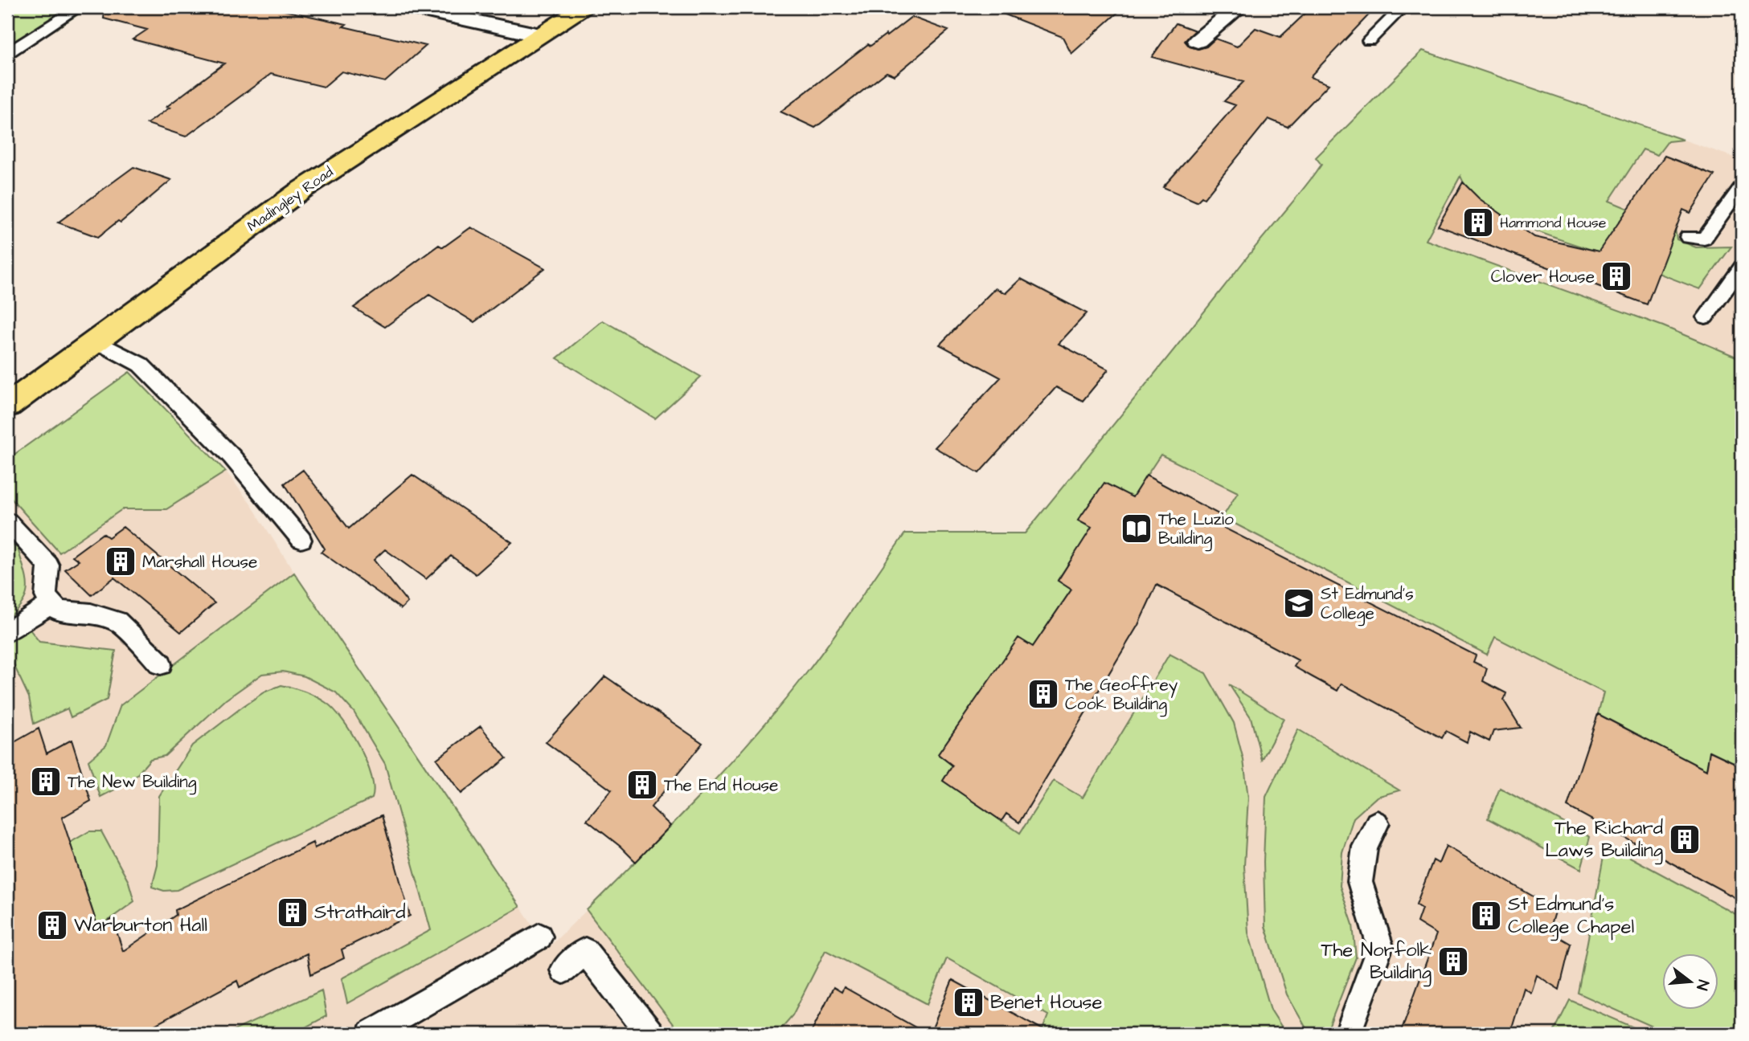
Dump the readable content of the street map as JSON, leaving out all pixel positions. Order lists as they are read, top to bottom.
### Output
{
  "streets": {
    "main road": ["Madingley Road"]
  },
  "places": {
    "building": [
      "Hammond House",
      "Clover House",
      "Marshall House",
      "The Geoffrey Cook Building",
      "The New Building",
      "The End House",
      "The Richard Laws Building",
      "Strathaird",
      "St Edmund's College Chapel",
      "Warburton Hall",
      "The Norfolk Building",
      "Benet House"
    ],
    "library": ["The Luzio Building"],
    "school or university": ["St Edmund's College"]
  },
  "north": "right"
}
